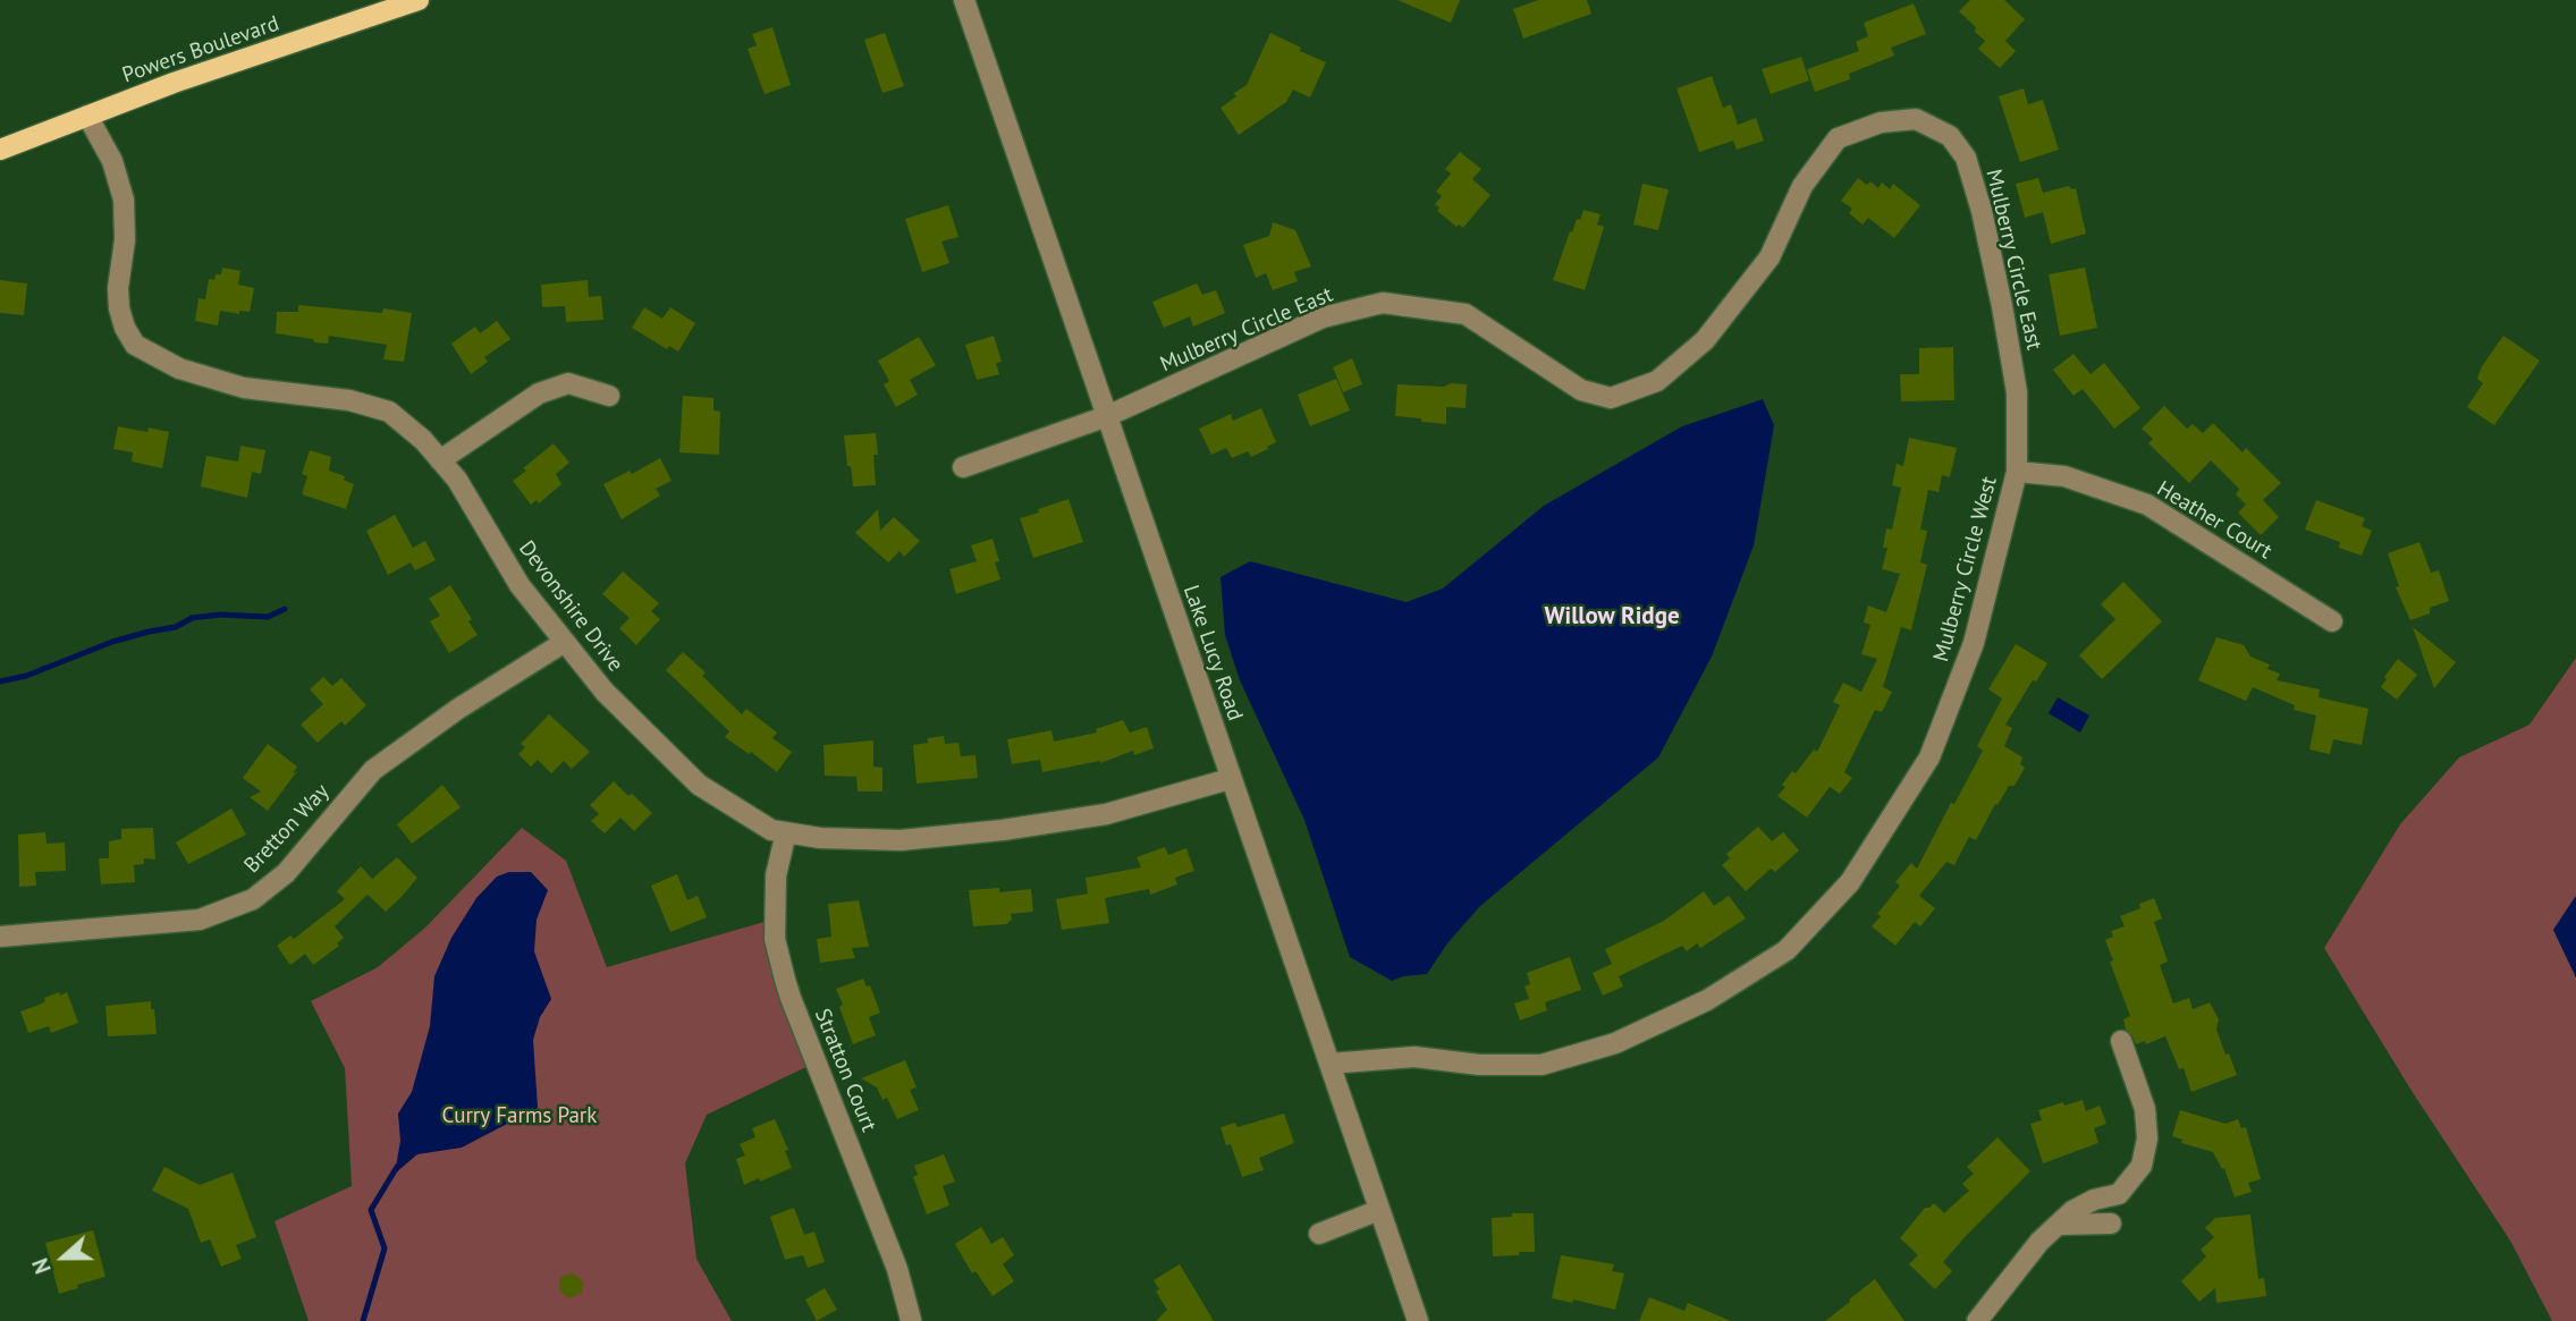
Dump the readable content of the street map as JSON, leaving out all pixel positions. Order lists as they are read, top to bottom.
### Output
{
  "streets": {
    "main road": ["Powers Boulevard"],
    "street": [
      "Mulberry Circle East",
      "Heather Court",
      "Mulberry Circle West",
      "Devonshire Drive",
      "Lake Lucy Road",
      "Bretton Way",
      "Stratton Court"
    ]
  },
  "crossings": [
    ["Powers Boulevard", "Devonshire Drive"],
    ["Mulberry Circle East", "Heather Court"],
    ["Mulberry Circle East", "Mulberry Circle West"],
    ["Mulberry Circle East", "Lake Lucy Road"],
    ["Heather Court", "Mulberry Circle West"],
    ["Mulberry Circle West", "Lake Lucy Road"],
    ["Devonshire Drive", "Lake Lucy Road"],
    ["Devonshire Drive", "Bretton Way"],
    ["Devonshire Drive", "Stratton Court"]
  ],
  "districts": ["Willow Ridge"],
  "parks": ["Curry Farms Park"],
  "north": "left"
}
